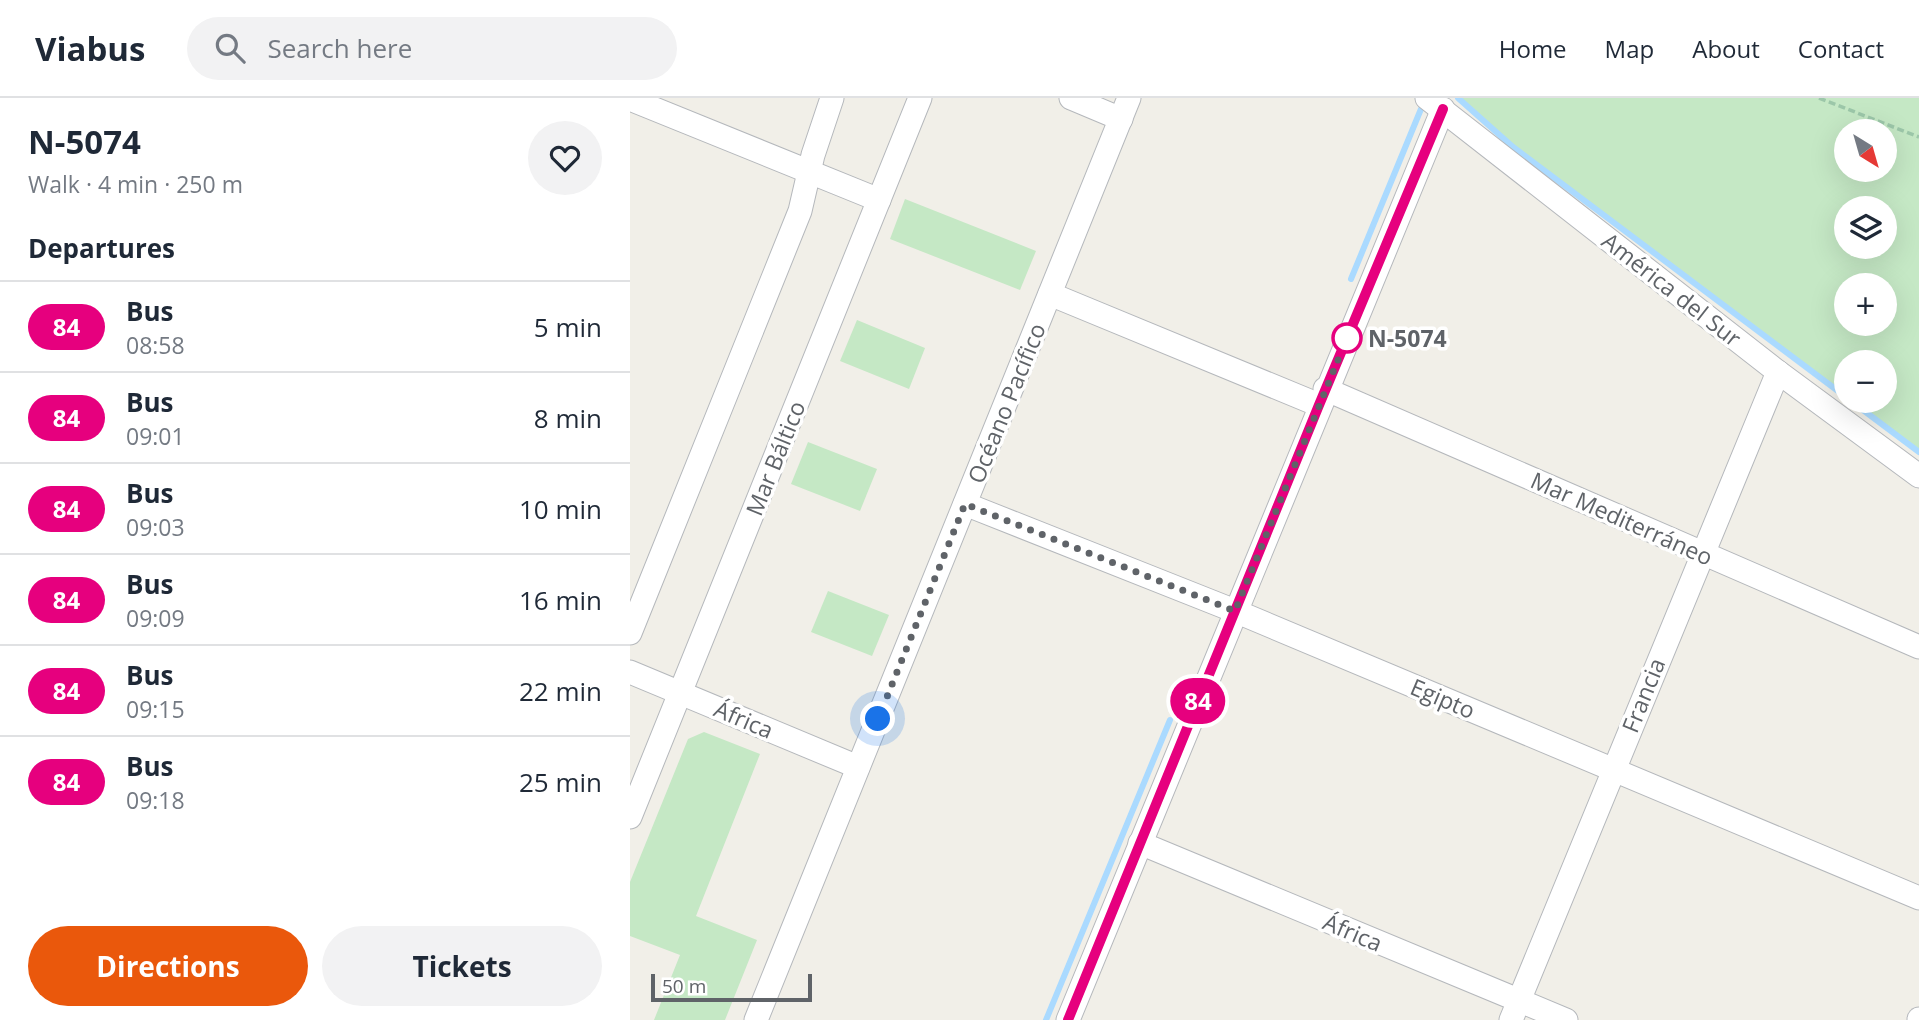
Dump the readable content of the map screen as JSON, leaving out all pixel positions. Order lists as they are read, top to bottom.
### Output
{
  "streets": {
    "street": [
      "América del Sur",
      "Océano Pacífico",
      "Mar Báltico",
      "Mar Mediterráneo",
      "Francia",
      "Egipto",
      "África"
    ]
  },
  "crossings": [
    ["América del Sur", "Francia"],
    ["Océano Pacífico", "Mar Mediterráneo"],
    ["Océano Pacífico", "Egipto"],
    ["Océano Pacífico", "África"],
    ["Mar Báltico", "África"],
    ["Mar Mediterráneo", "Francia"],
    ["Francia", "Egipto"],
    ["Francia", "África"]
  ],
  "places": ["N-5074"],
  "lines": ["bus line 84"],
  "scale_bar": "50 m",
  "north": "bottom right",
  "page": {
    "header": "Viabus",
    "search": "Search here",
    "nav": [
      "Home",
      "Map",
      "About",
      "Contact"
    ],
    "heading": [
      ["N-5074", "Walk · 4 min · 250 m"],
      "Departures"
    ],
    "on_map": "84",
    "map_buttons": ["+", "−"],
    "list": [
      {
        "mark": "84",
        "name": "Bus",
        "note": "08:58",
        "value": "5 min"
      },
      {
        "mark": "84",
        "name": "Bus",
        "note": "09:01",
        "value": "8 min"
      },
      {
        "mark": "84",
        "name": "Bus",
        "note": "09:03",
        "value": "10 min"
      },
      {
        "mark": "84",
        "name": "Bus",
        "note": "09:09",
        "value": "16 min"
      },
      {
        "mark": "84",
        "name": "Bus",
        "note": "09:15",
        "value": "22 min"
      },
      {
        "mark": "84",
        "name": "Bus",
        "note": "09:18",
        "value": "25 min"
      }
    ],
    "buttons": ["Directions", "Tickets"],
    "scale": "50 m"
  }
}
